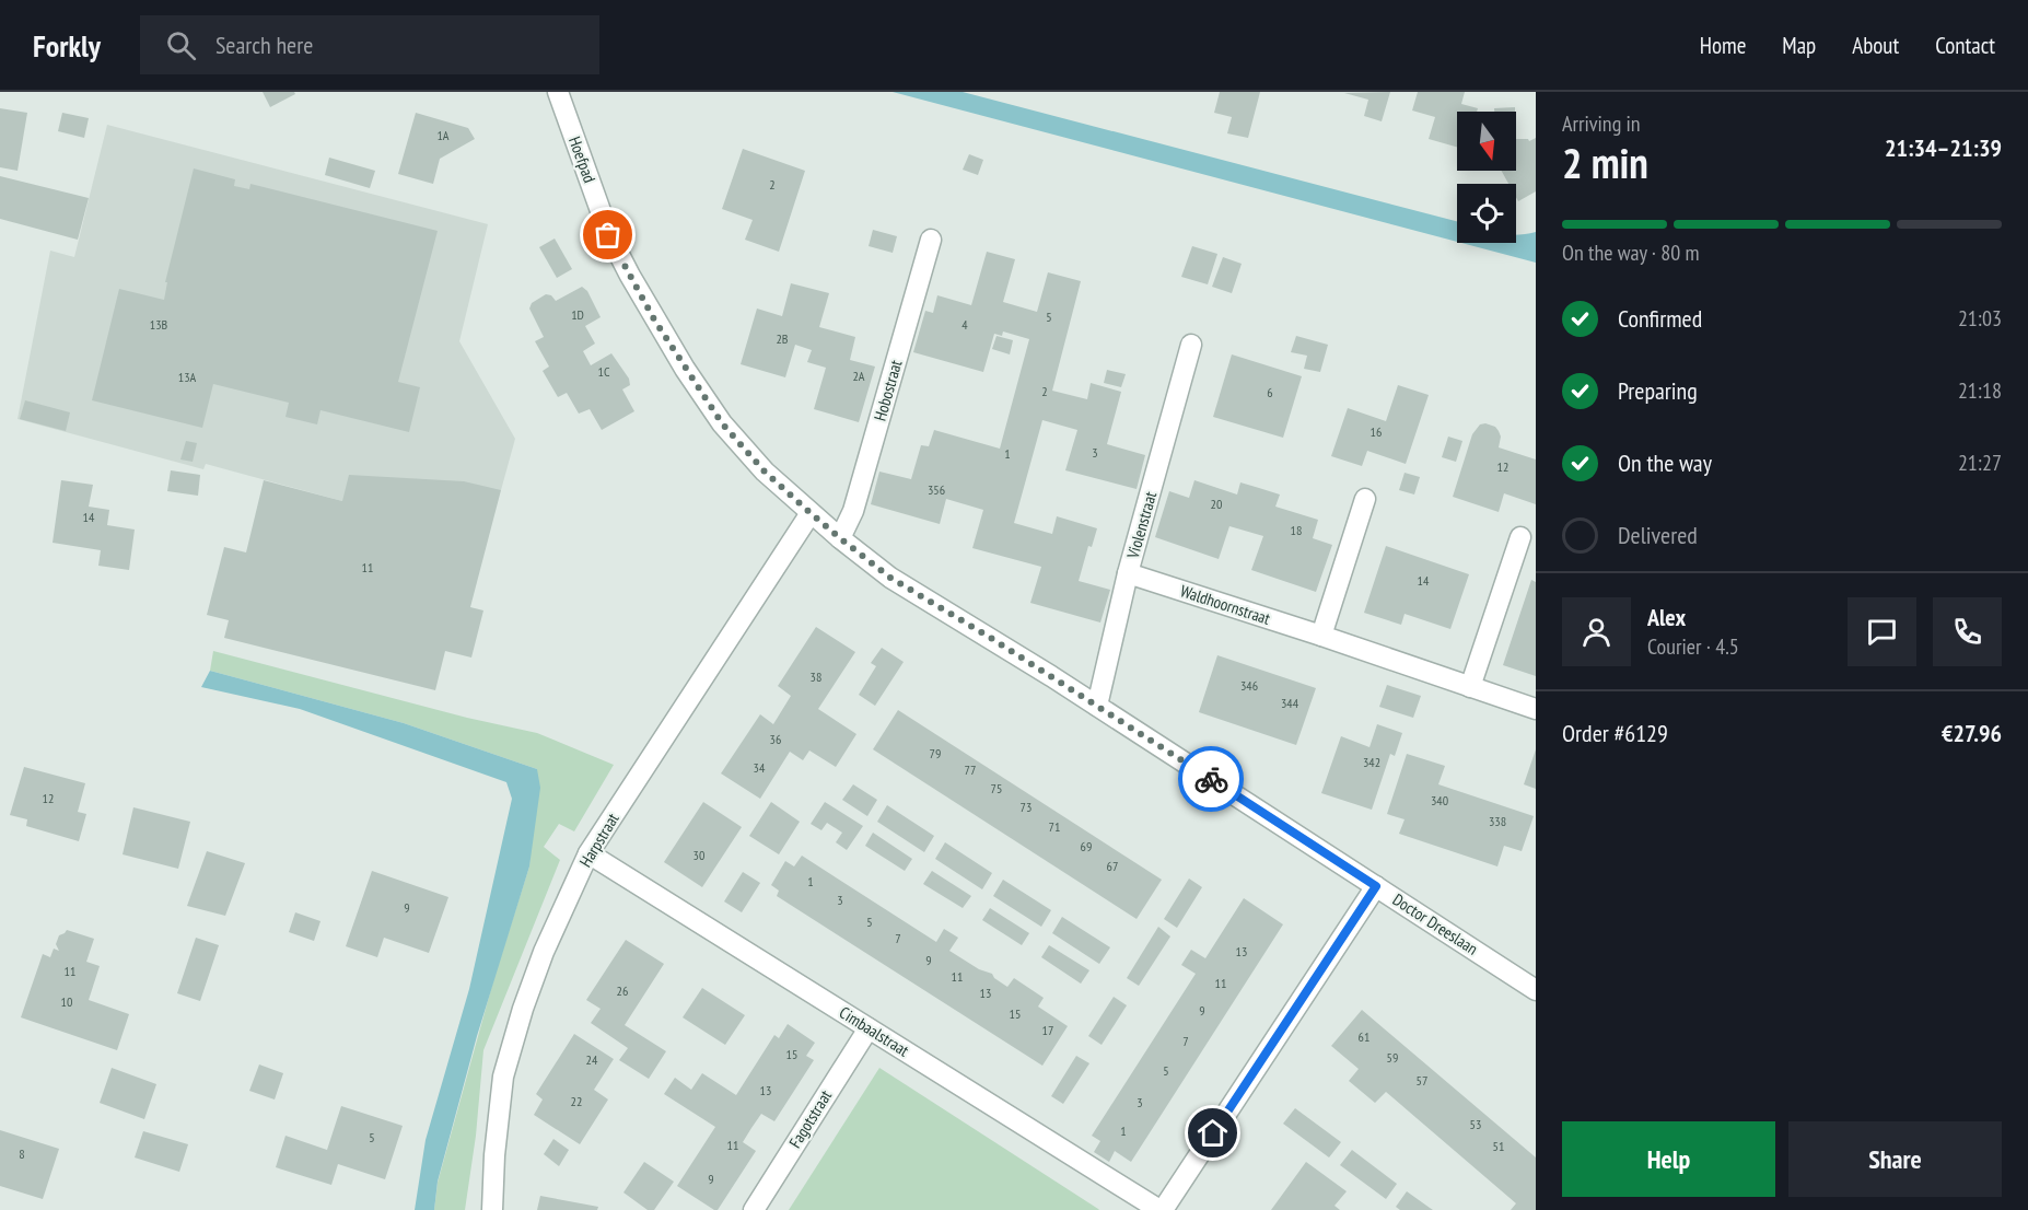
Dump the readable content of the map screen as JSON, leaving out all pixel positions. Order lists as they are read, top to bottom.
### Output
{
  "streets": {
    "street": [
      "Hoefpad",
      "Hobostraat",
      "Violenstraat",
      "Waldhoornstraat",
      "Harpstraat",
      "Doctor Dreeslaan",
      "Cimbaalstraat",
      "Fagotstraat"
    ]
  },
  "crossings": [
    ["Hoefpad", "Hobostraat"],
    ["Hoefpad", "Harpstraat"],
    ["Hoefpad", "Doctor Dreeslaan"],
    ["Hobostraat", "Doctor Dreeslaan"],
    ["Violenstraat", "Waldhoornstraat"],
    ["Violenstraat", "Doctor Dreeslaan"],
    ["Harpstraat", "Cimbaalstraat"],
    ["Cimbaalstraat", "Fagotstraat"]
  ],
  "house_numbers": [
    "1A",
    "2",
    "1D",
    "5",
    "13B",
    "4",
    "2B",
    "1C",
    "2A",
    "13A",
    "2",
    "6",
    "16",
    "3",
    "1",
    "12",
    "356",
    "20",
    "14",
    "18",
    "11",
    "14",
    "38",
    "346",
    "344",
    "36",
    "79",
    "342",
    "34",
    "77",
    "75",
    "12",
    "340",
    "73",
    "338",
    "71",
    "69",
    "30",
    "67",
    "1",
    "3",
    "9",
    "5",
    "7",
    "13",
    "9",
    "11",
    "11",
    "11",
    "26",
    "13",
    "10",
    "9",
    "15",
    "17",
    "61",
    "7",
    "15",
    "59",
    "24",
    "5",
    "57",
    "13",
    "22",
    "3",
    "53",
    "1",
    "5",
    "11",
    "51",
    "8",
    "9"
  ],
  "north": "bottom",
  "page": {
    "header": "Forkly",
    "search": "Search here",
    "nav": [
      "Home",
      "Map",
      "About",
      "Contact"
    ],
    "heading": ["2 min", "Arriving in", "21:34–21:39"],
    "panel": [
      "Alex",
      "Courier · 4.5",
      "Order #6129",
      "€27.96"
    ],
    "bar": "On the way · 80 m",
    "list": [
      ["Confirmed", "21:03"],
      ["Preparing", "21:18"],
      ["On the way", "21:27"],
      "Delivered"
    ],
    "buttons": ["Help", "Share"]
  }
}
